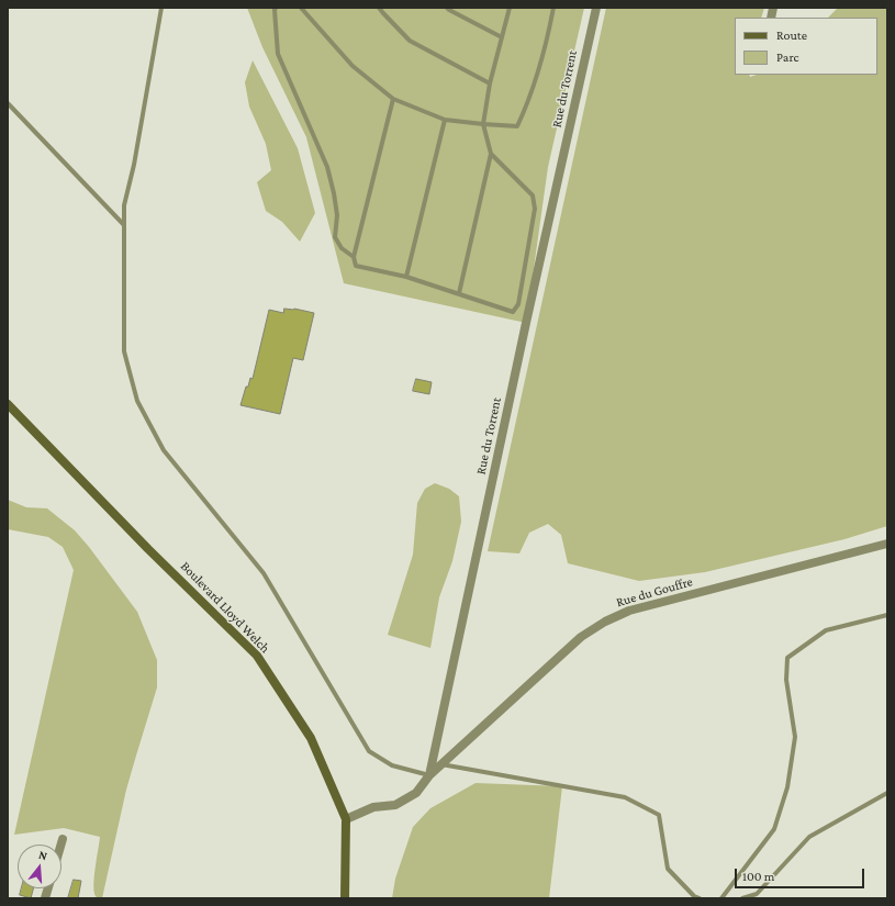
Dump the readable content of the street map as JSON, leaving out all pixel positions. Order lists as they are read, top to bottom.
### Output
{
  "streets": {
    "main road": ["Boulevard Lloyd Welch"],
    "street": ["Rue du Torrent", "Rue du Gouffre"]
  },
  "crossings": [
    ["Rue du Torrent", "Rue du Gouffre"],
    ["Rue du Torrent", "Boulevard Lloyd Welch"]
  ],
  "legend": ["Route", "Parc"],
  "scale_bar": "100 m",
  "north": "top"
}
